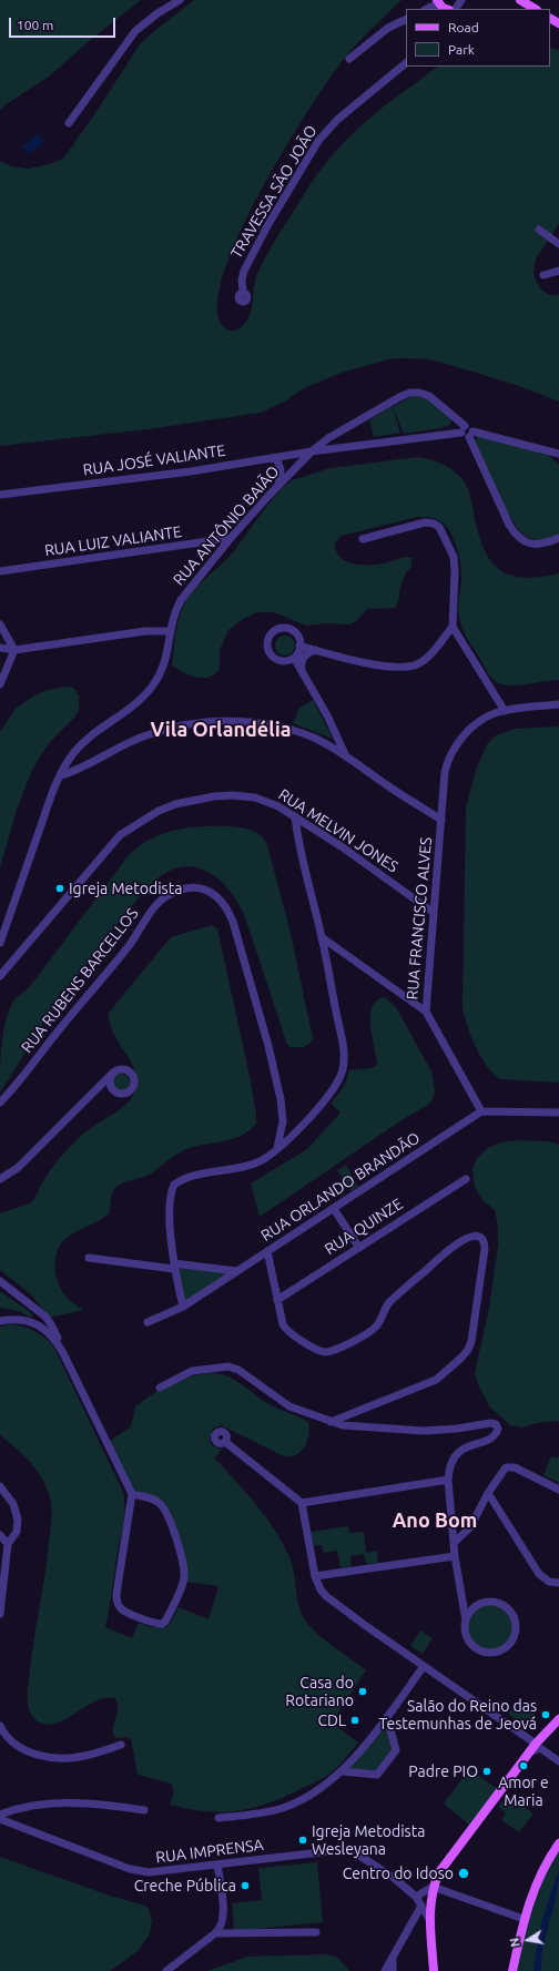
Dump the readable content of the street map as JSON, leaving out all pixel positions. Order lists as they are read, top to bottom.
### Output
{
  "streets": {
    "street": [
      "TRAVESSA SÃO JOÃO",
      "RUA JOSÉ VALIANTE",
      "RUA ANTÔNIO BAIÃO",
      "RUA LUIZ VALIANTE",
      "RUA MELVIN JONES",
      "RUA FRANCISCO ALVES",
      "RUA RUBENS BARCELLOS",
      "RUA ORLANDO BRANDÃO",
      "RUA QUINZE",
      "RUA IMPRENSA"
    ]
  },
  "crossings": [
    ["RUA JOSÉ VALIANTE", "RUA ANTÔNIO BAIÃO"],
    ["RUA ANTÔNIO BAIÃO", "RUA LUIZ VALIANTE"],
    ["RUA MELVIN JONES", "RUA FRANCISCO ALVES"],
    ["RUA FRANCISCO ALVES", "RUA ORLANDO BRANDÃO"]
  ],
  "districts": ["Vila Orlandélia", "Ano Bom"],
  "places": [
    "Igreja Metodista",
    "Casa do Rotariano",
    "Salão do Reino das Testemunhas de Jeová",
    "CDL",
    "Amor e Maria",
    "Padre PIO",
    "Igreja Metodista Wesleyana",
    "Centro do Idoso",
    "Creche Pública"
  ],
  "legend": ["Road", "Park"],
  "scale_bar": "100 m",
  "north": "left"
}
